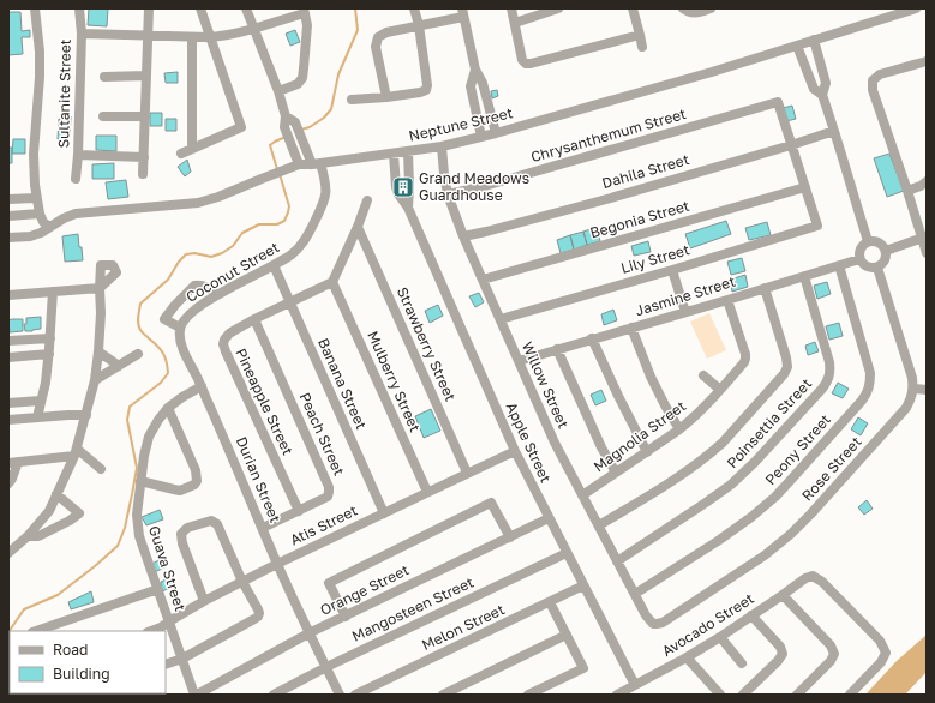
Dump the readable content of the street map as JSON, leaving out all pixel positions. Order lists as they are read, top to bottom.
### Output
{
  "streets": {
    "street": [
      "Sultanite Street",
      "Neptune Street",
      "Chrysanthemum Street",
      "Dahila Street",
      "Begonia Street",
      "Lily Street",
      "Coconut Street",
      "Jasmine Street",
      "Strawberry Street",
      "Mulberry Street",
      "Banana Street",
      "Willow Street",
      "Pineapple Street",
      "Poinsettia Street",
      "Peach Street",
      "Magnolia Street",
      "Apple Street",
      "Peony Street",
      "Rose Street",
      "Durian Street",
      "Atis Street",
      "Guava Street",
      "Orange Street",
      "Mangosteen Street",
      "Avocado Street",
      "Melon Street"
    ]
  },
  "crossings": [
    ["Neptune Street", "Coconut Street"],
    ["Neptune Street", "Willow Street"],
    ["Neptune Street", "Apple Street"],
    ["Chrysanthemum Street", "Dahila Street"],
    ["Chrysanthemum Street", "Willow Street"],
    ["Dahila Street", "Willow Street"],
    ["Begonia Street", "Lily Street"],
    ["Begonia Street", "Willow Street"],
    ["Lily Street", "Willow Street"],
    ["Coconut Street", "Banana Street"],
    ["Coconut Street", "Durian Street"],
    ["Jasmine Street", "Willow Street"],
    ["Jasmine Street", "Poinsettia Street"],
    ["Jasmine Street", "Magnolia Street"],
    ["Jasmine Street", "Peony Street"],
    ["Strawberry Street", "Atis Street"],
    ["Mulberry Street", "Pineapple Street"],
    ["Mulberry Street", "Atis Street"],
    ["Banana Street", "Pineapple Street"],
    ["Banana Street", "Atis Street"],
    ["Willow Street", "Poinsettia Street"],
    ["Willow Street", "Magnolia Street"],
    ["Willow Street", "Peony Street"],
    ["Willow Street", "Rose Street"],
    ["Pineapple Street", "Peach Street"],
    ["Peach Street", "Durian Street"],
    ["Apple Street", "Atis Street"],
    ["Apple Street", "Orange Street"],
    ["Apple Street", "Mangosteen Street"],
    ["Apple Street", "Avocado Street"],
    ["Apple Street", "Melon Street"],
    ["Durian Street", "Atis Street"],
    ["Durian Street", "Guava Street"],
    ["Durian Street", "Orange Street"],
    ["Durian Street", "Mangosteen Street"],
    ["Atis Street", "Guava Street"],
    ["Guava Street", "Orange Street"]
  ],
  "places": {
    "building": ["Grand Meadows Guardhouse"]
  },
  "legend": ["Road", "Building"]
}
